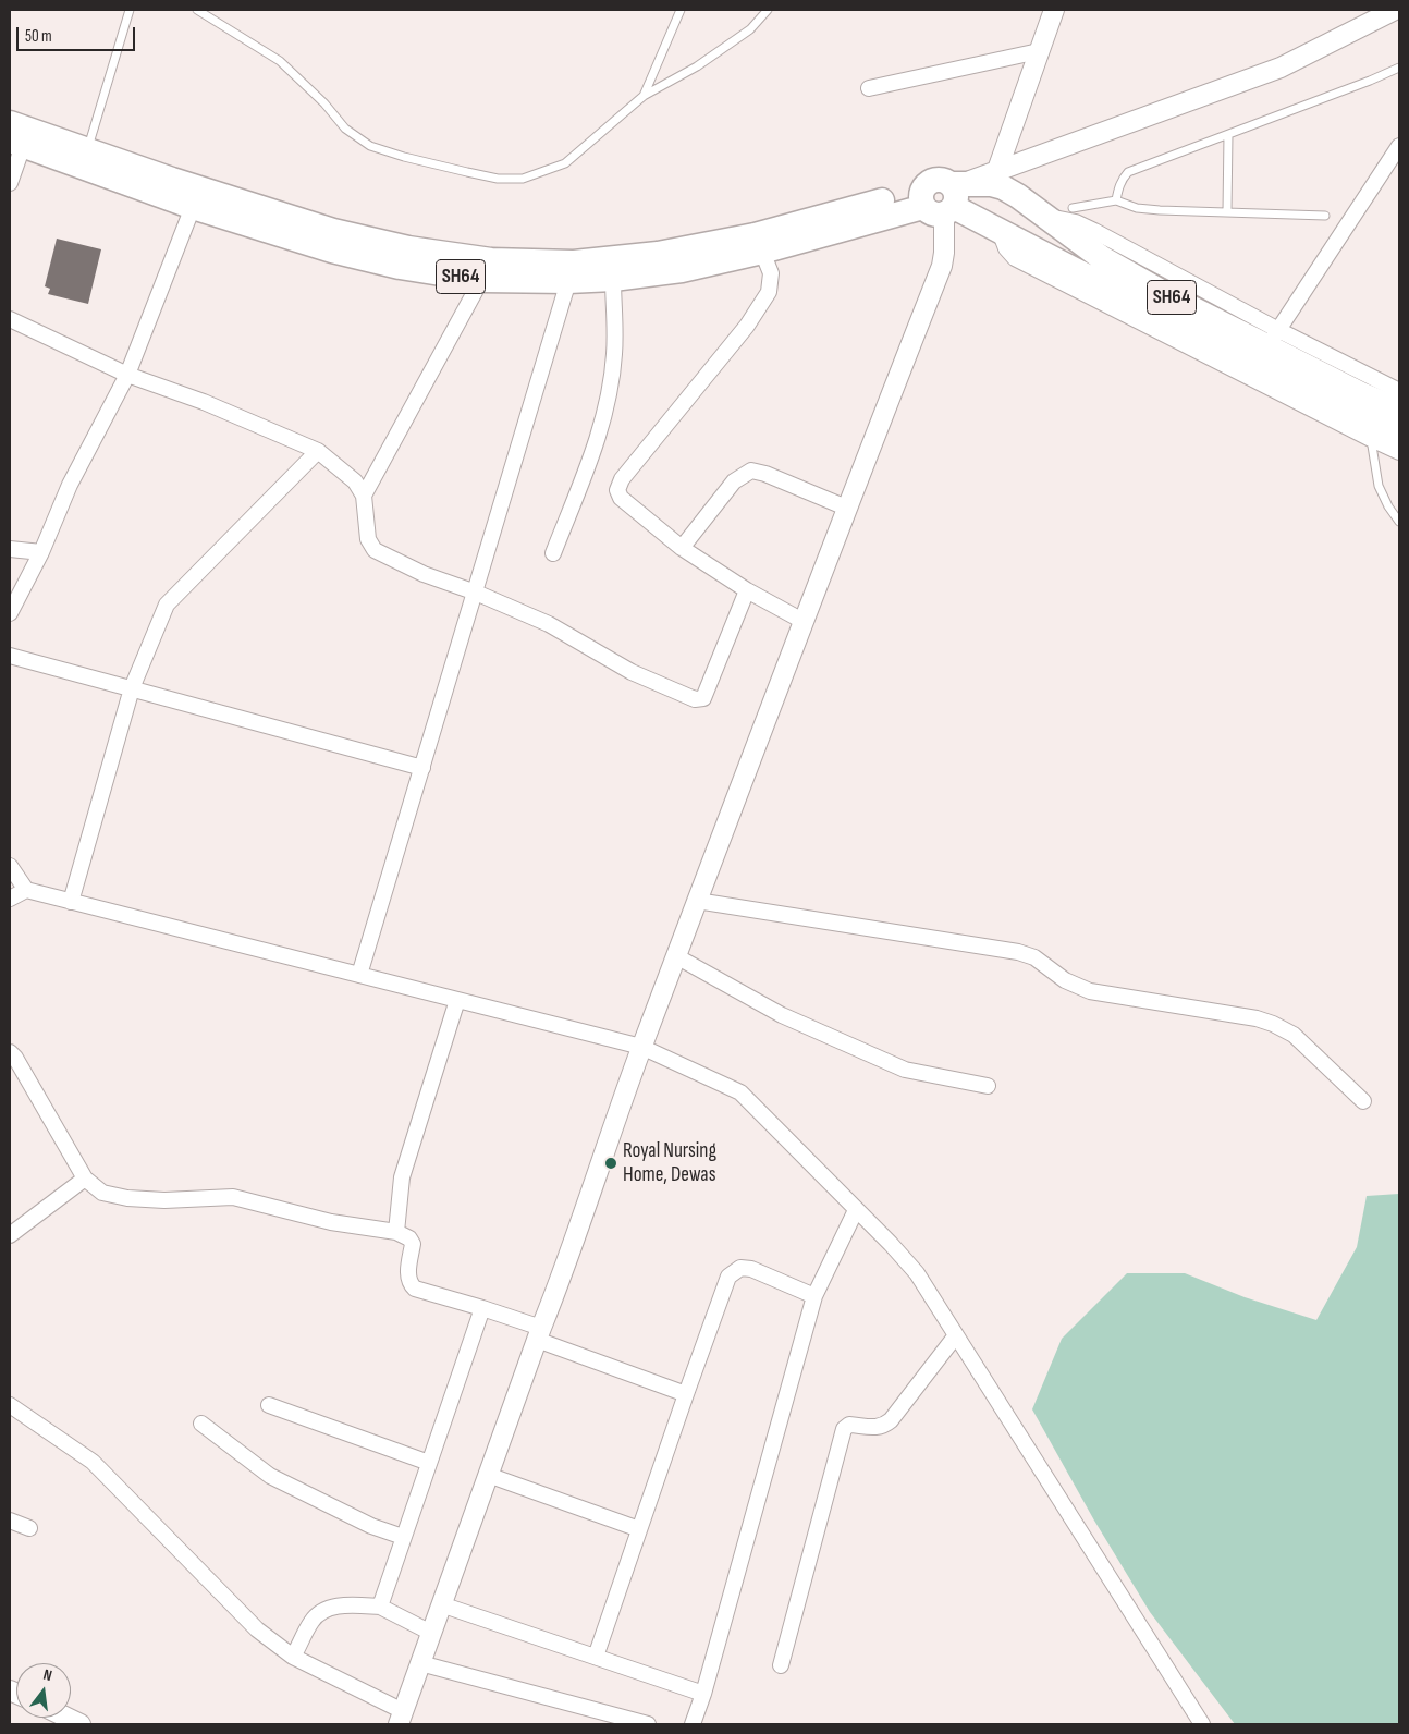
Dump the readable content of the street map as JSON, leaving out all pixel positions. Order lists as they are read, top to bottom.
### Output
{
  "streets": {
    "main road": ["SH64"]
  },
  "places": ["Royal Nursing Home, Dewas"],
  "scale_bar": "50 m",
  "north": "top"
}
